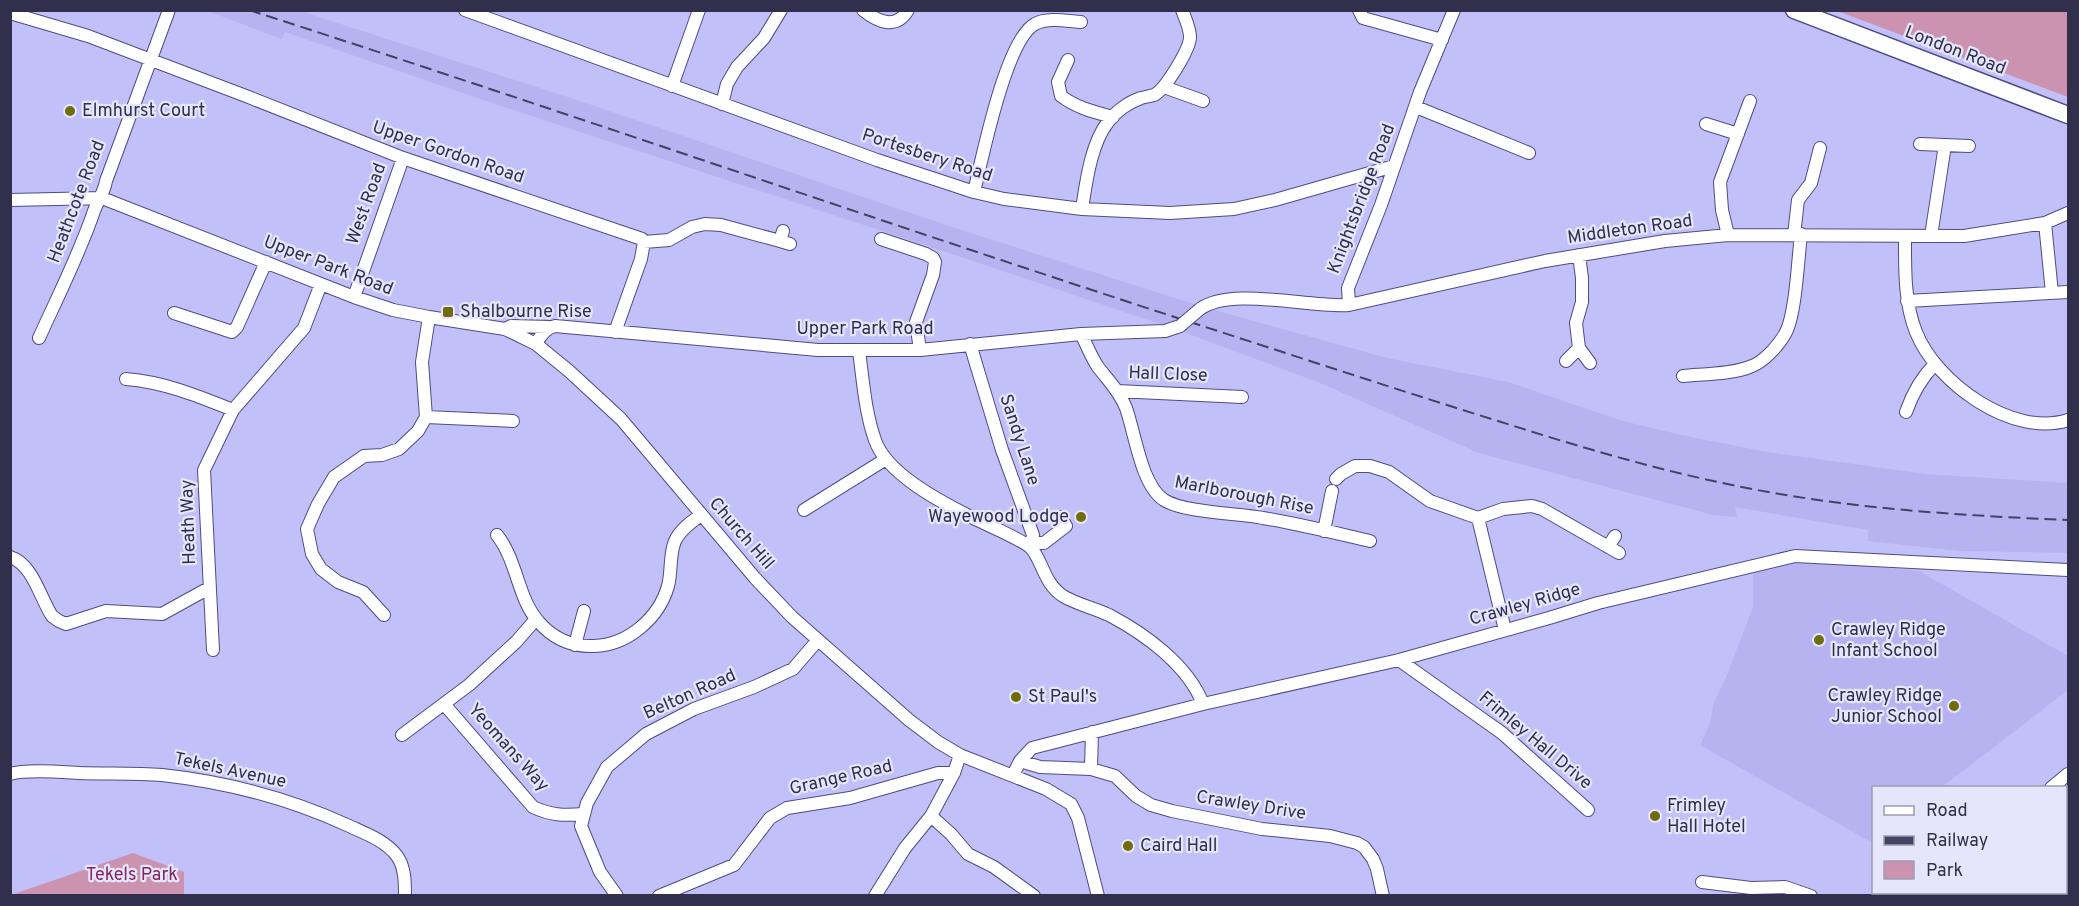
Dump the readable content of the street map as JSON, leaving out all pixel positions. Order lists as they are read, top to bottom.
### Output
{
  "streets": {
    "main road": ["London Road"],
    "street": [
      "Upper Gordon Road",
      "Portesbery Road",
      "Knightsbridge Road",
      "Heathcote Road",
      "West Road",
      "Middleton Road",
      "Upper Park Road",
      "Hall Close",
      "Sandy Lane",
      "Marlborough Rise",
      "Heath Way",
      "Church Hill",
      "Crawley Ridge",
      "Belton Road",
      "Frimley Hall Drive",
      "Yeomans Way",
      "Tekels Avenue",
      "Grange Road",
      "Crawley Drive"
    ]
  },
  "crossings": [
    ["Upper Gordon Road", "Heathcote Road"],
    ["Upper Gordon Road", "West Road"],
    ["Portesbery Road", "Knightsbridge Road"],
    ["Knightsbridge Road", "Middleton Road"],
    ["Heathcote Road", "Upper Park Road"],
    ["West Road", "Upper Park Road"],
    ["Middleton Road", "Upper Park Road"],
    ["Upper Park Road", "Sandy Lane"],
    ["Upper Park Road", "Marlborough Rise"],
    ["Upper Park Road", "Heath Way"],
    ["Upper Park Road", "Church Hill"],
    ["Hall Close", "Marlborough Rise"],
    ["Sandy Lane", "Crawley Ridge"],
    ["Church Hill", "Crawley Ridge"],
    ["Church Hill", "Belton Road"],
    ["Crawley Ridge", "Frimley Hall Drive"],
    ["Crawley Ridge", "Crawley Drive"],
    ["Belton Road", "Yeomans Way"]
  ],
  "parks": ["Tekels Park"],
  "places": {
    "other": [
      "Elmhurst Court",
      "Wayewood Lodge",
      "Crawley Ridge Infant School",
      "St Paul's",
      "Crawley Ridge Junior School",
      "Frimley Hall Hotel",
      "Caird Hall"
    ],
    "transit": ["Shalbourne Rise"]
  },
  "legend": ["Road", "Railway", "Park"]
}
